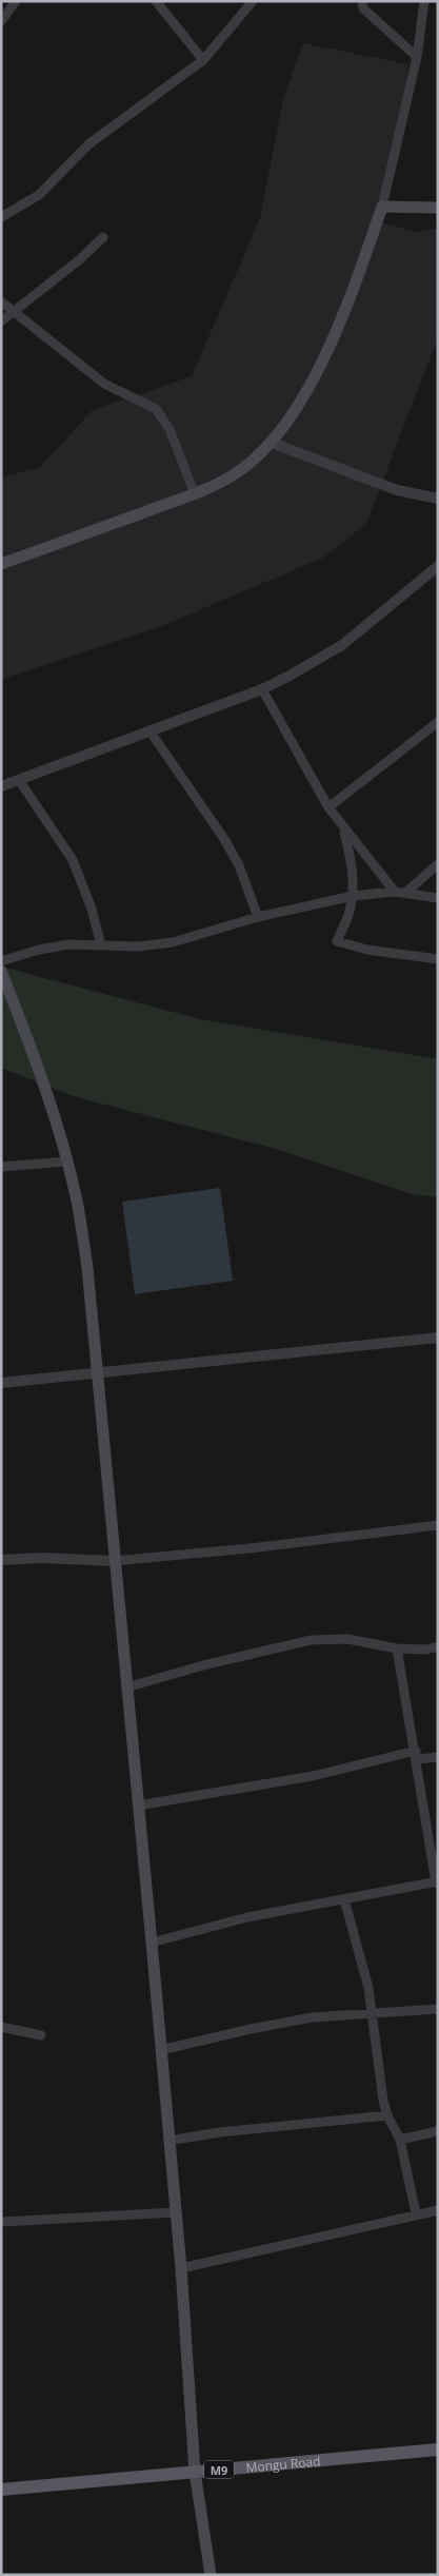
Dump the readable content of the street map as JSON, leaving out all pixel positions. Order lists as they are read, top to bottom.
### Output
{
  "streets": {
    "main road": ["Mongu Road", "M9"]
  }
}
